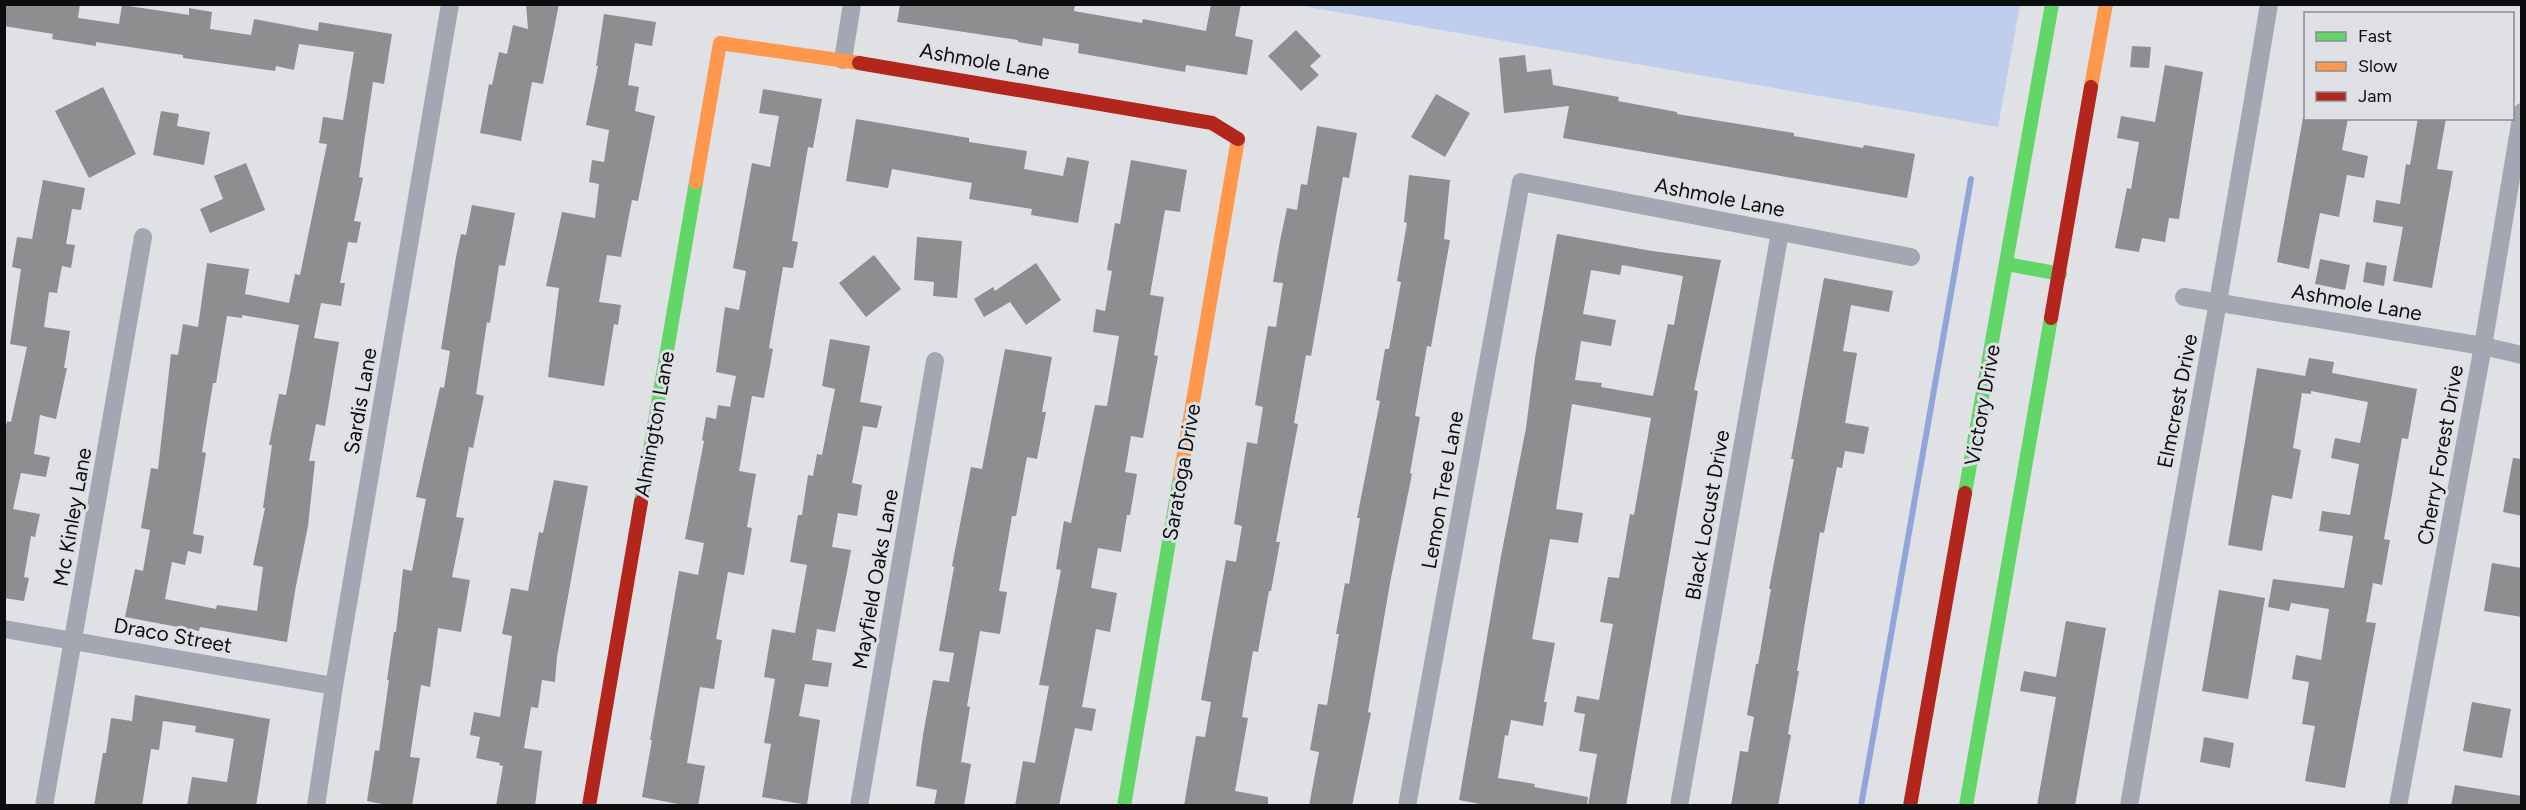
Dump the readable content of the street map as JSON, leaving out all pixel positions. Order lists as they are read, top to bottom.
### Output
{
  "streets": {
    "street": [
      "Ashmole Lane",
      "Sardis Lane",
      "Elmcrest Drive",
      "Victory Drive",
      "Almington Lane",
      "Cherry Forest Drive",
      "Saratoga Drive",
      "Lemon Tree Lane",
      "Black Locust Drive",
      "Mc Kinley Lane",
      "Mayfield Oaks Lane",
      "Draco Street"
    ]
  },
  "crossings": [
    ["Ashmole Lane", "Elmcrest Drive"],
    ["Ashmole Lane", "Almington Lane"],
    ["Ashmole Lane", "Cherry Forest Drive"],
    ["Ashmole Lane", "Saratoga Drive"],
    ["Ashmole Lane", "Lemon Tree Lane"],
    ["Ashmole Lane", "Black Locust Drive"],
    ["Sardis Lane", "Draco Street"],
    ["Mc Kinley Lane", "Draco Street"]
  ],
  "legend": ["Fast", "Slow", "Jam"]
}
